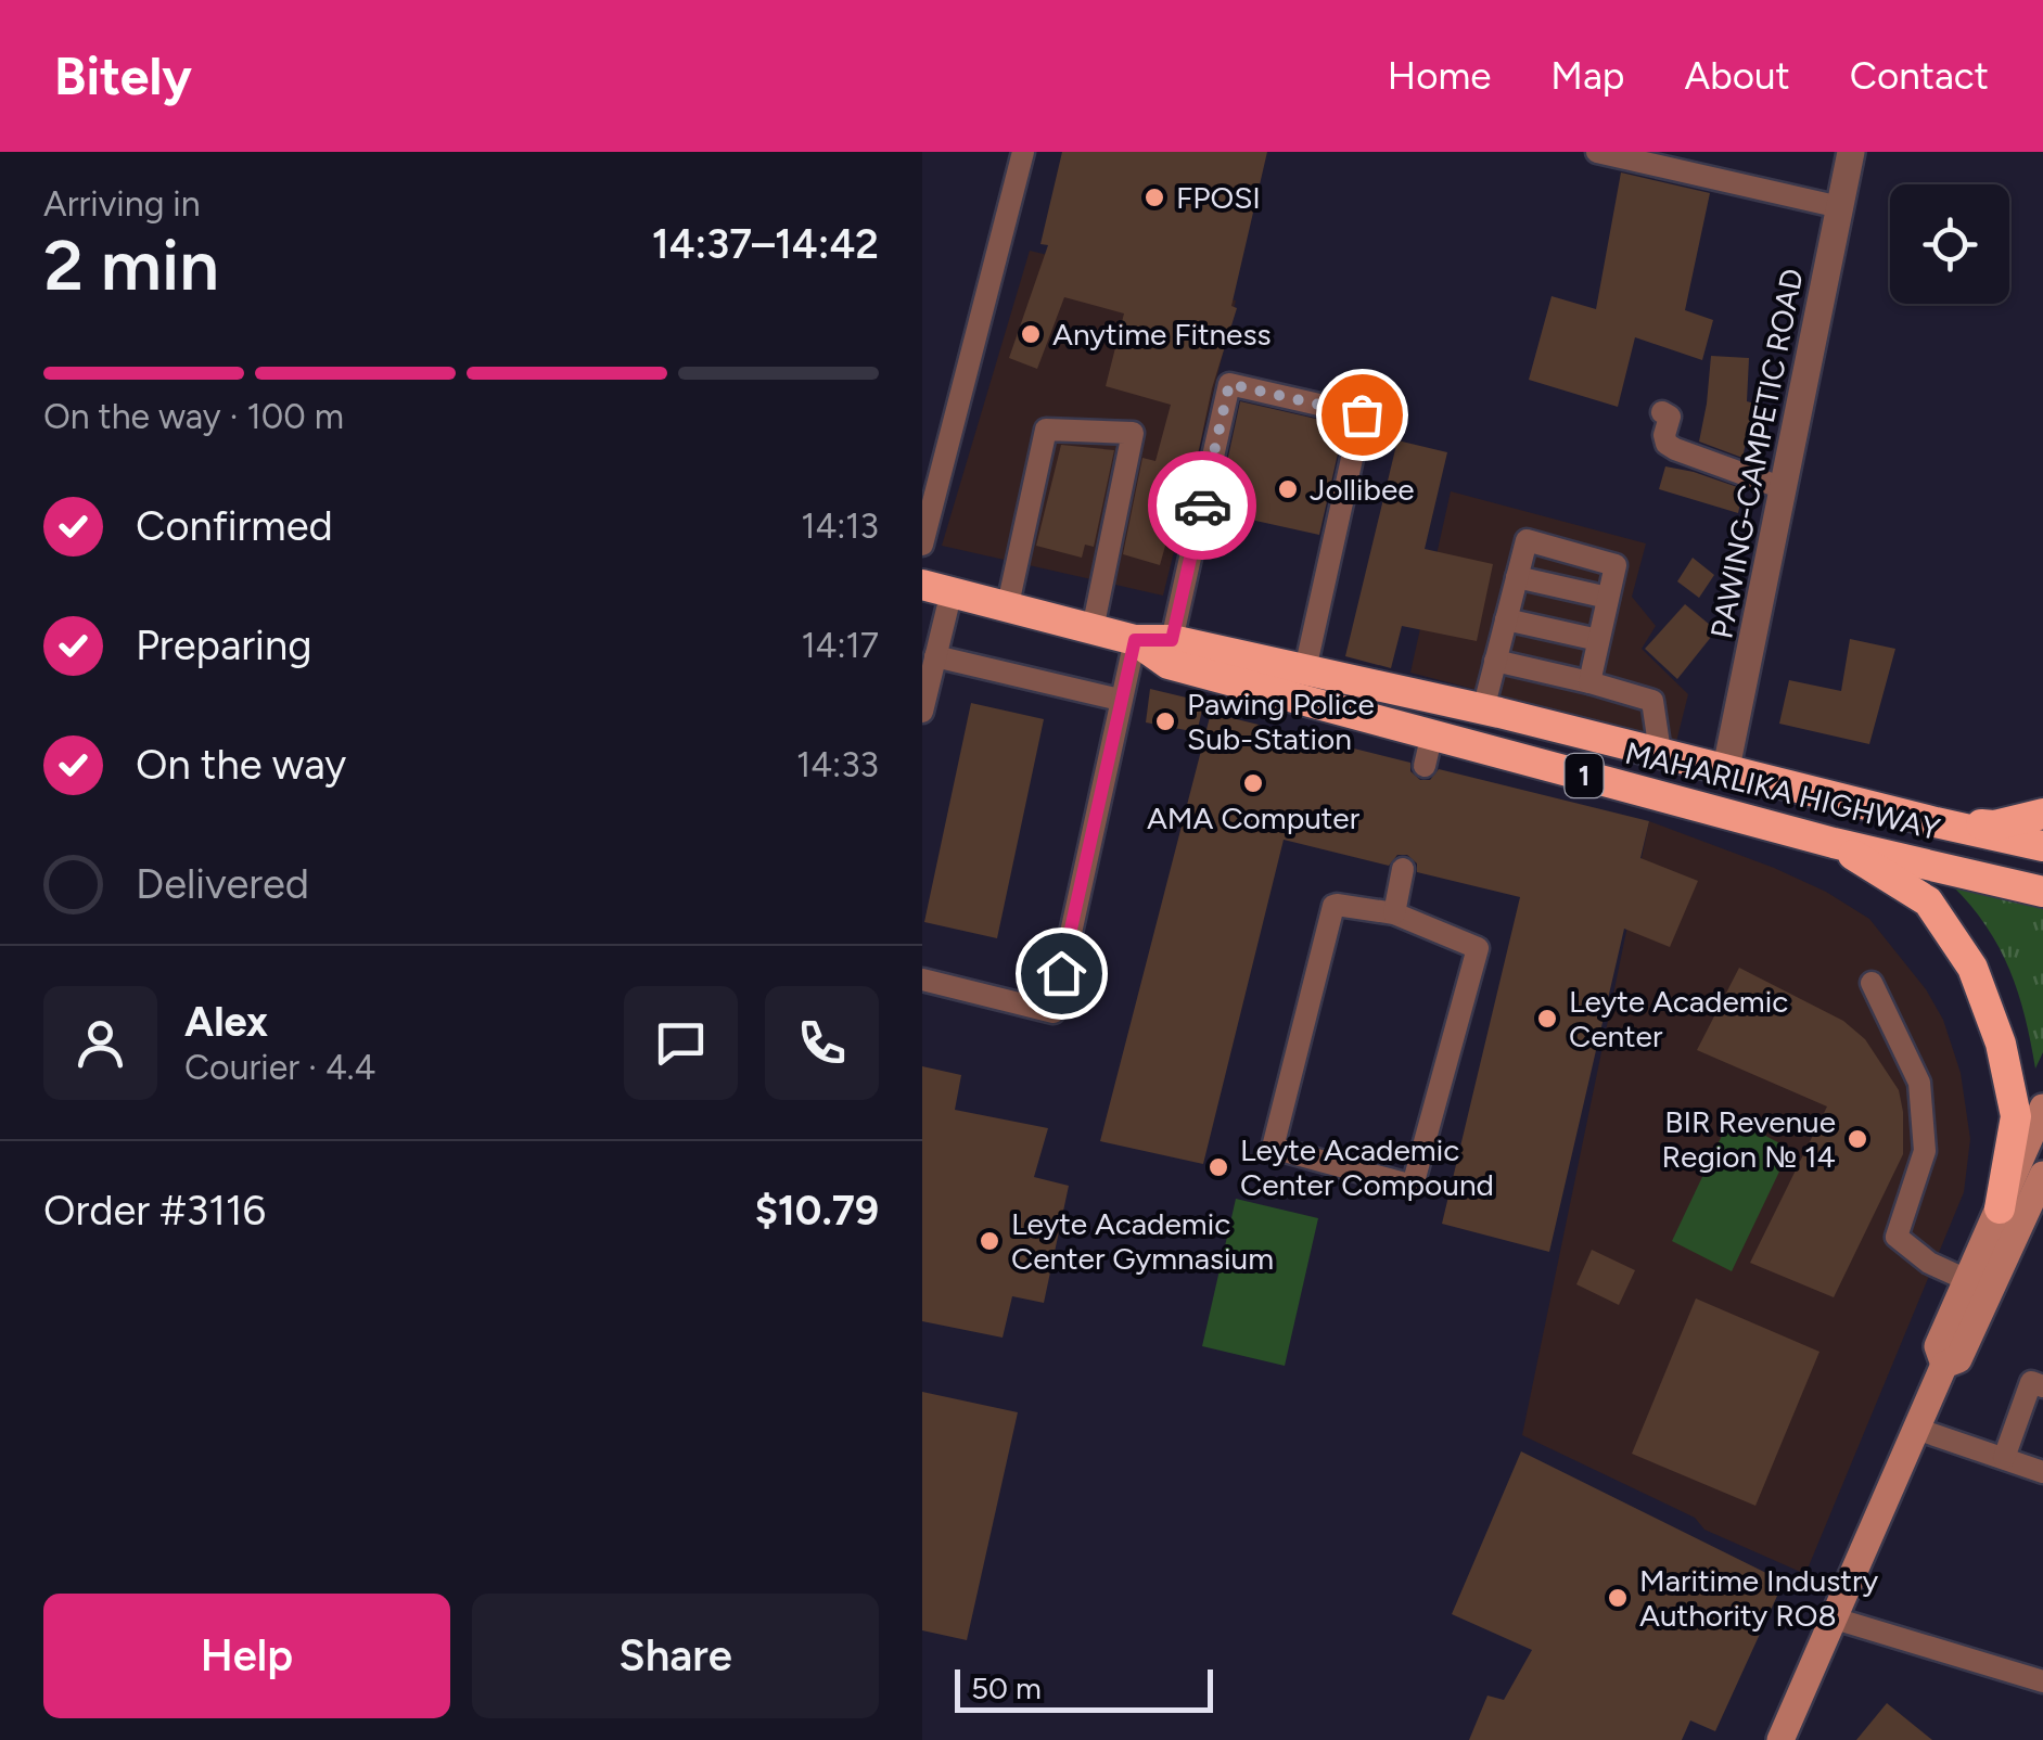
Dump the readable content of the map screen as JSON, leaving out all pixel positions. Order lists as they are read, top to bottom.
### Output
{
  "streets": {
    "highway": ["1", "MAHARLIKA HIGHWAY"],
    "street": ["PAWING-CAMPETIC ROAD"]
  },
  "crossings": [
    ["PAWING-CAMPETIC ROAD", "MAHARLIKA HIGHWAY"],
    ["1", "MAHARLIKA HIGHWAY"]
  ],
  "places": [
    "FPOSI",
    "Anytime Fitness",
    "Jollibee",
    "Pawing Police Sub-Station",
    "AMA Computer",
    "Leyte Academic Center",
    "BIR Revenue Region № 14",
    "Leyte Academic Center Compound",
    "Leyte Academic Center Gymnasium",
    "Maritime Industry Authority RO8"
  ],
  "scale_bar": "50 m",
  "page": {
    "header": "Bitely",
    "nav": [
      "Home",
      "Map",
      "About",
      "Contact"
    ],
    "heading": ["2 min", "Arriving in", "14:37–14:42"],
    "panel": [
      "Alex",
      "Courier · 4.4",
      "Order #3116",
      "$10.79"
    ],
    "bar": "On the way · 100 m",
    "list": [
      ["Confirmed", "14:13"],
      ["Preparing", "14:17"],
      ["On the way", "14:33"],
      "Delivered"
    ],
    "buttons": ["Help", "Share"],
    "scale": "50 m"
  }
}
